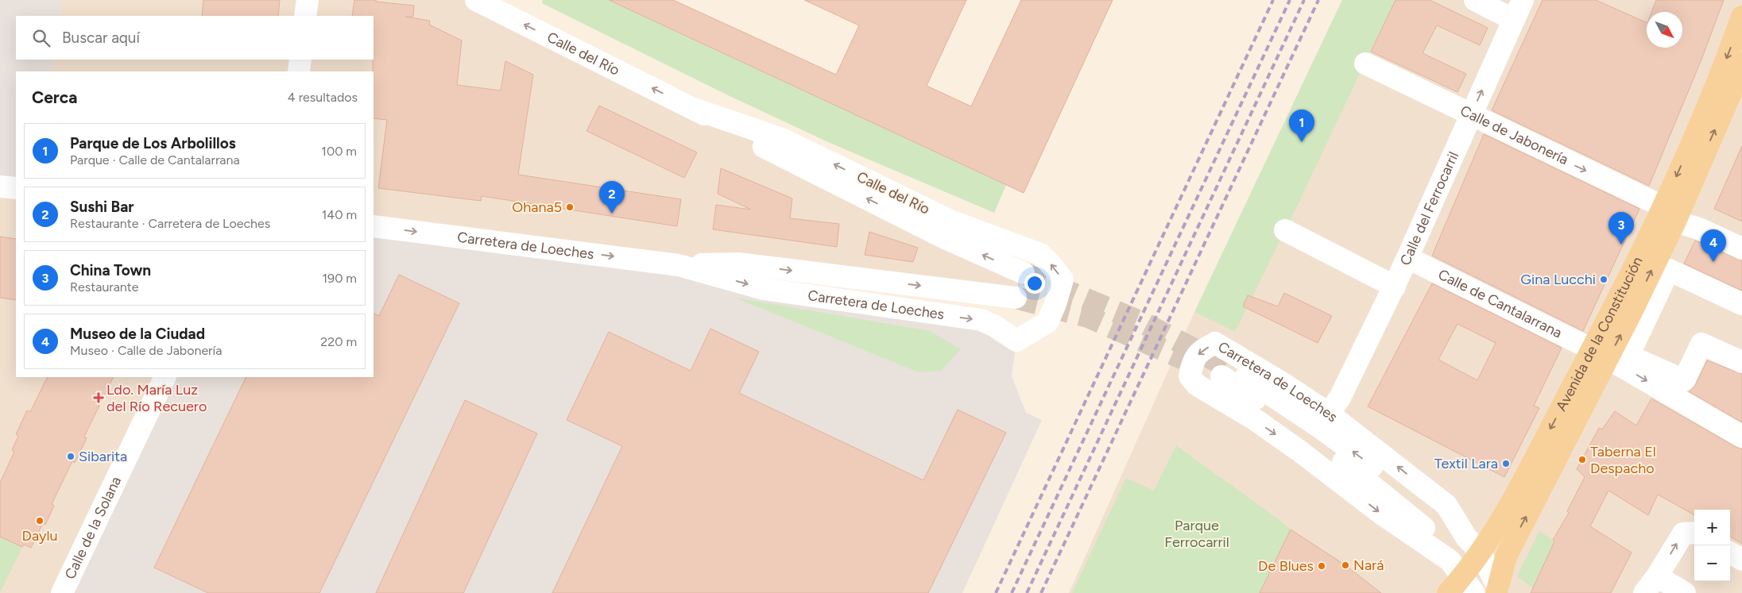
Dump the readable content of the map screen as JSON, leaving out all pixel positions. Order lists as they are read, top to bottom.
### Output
{
  "streets": {
    "main road": ["Avenida de la Constitución"],
    "street": [
      "Calle del Río",
      "Calle de Jabonería",
      "Calle del Ferrocarril",
      "Carretera de Loeches",
      "Calle de Cantalarrana",
      "Calle de la Solana"
    ]
  },
  "crossings": [
    ["Calle del Río", "Carretera de Loeches"],
    ["Calle de Jabonería", "Calle del Ferrocarril"],
    ["Calle de Jabonería", "Avenida de la Constitución"],
    ["Calle del Ferrocarril", "Carretera de Loeches"],
    ["Calle del Ferrocarril", "Calle de Cantalarrana"],
    ["Carretera de Loeches", "Avenida de la Constitución"],
    ["Calle de Cantalarrana", "Avenida de la Constitución"]
  ],
  "one_way": ["Calle del Río", "Calle de Jabonería", "Calle de Cantalarrana"],
  "parks": ["Parque Ferrocarril"],
  "places": {
    "other": [
      "Ohana5",
      "Gina Lucchi",
      "Sibarita",
      "Taberna El Despacho",
      "Textil Lara",
      "Daylu",
      "Nará",
      "De Blues"
    ],
    "health": ["Ldo. María Luz del Río Recuero"]
  },
  "north": "bottom right",
  "page": {
    "search": "Buscar aquí",
    "heading": ["Cerca", "4 resultados"],
    "pins": [
      "1",
      "2",
      "3",
      "4"
    ],
    "list": [
      {
        "mark": "1",
        "name": "Parque de Los Arbolillos",
        "note": "Parque · Calle de Cantalarrana",
        "value": "100 m"
      },
      {
        "mark": "2",
        "name": "Sushi Bar",
        "note": "Restaurante · Carretera de Loeches",
        "value": "140 m"
      },
      {
        "mark": "3",
        "name": "China Town",
        "note": "Restaurante",
        "value": "190 m"
      },
      {
        "mark": "4",
        "name": "Museo de la Ciudad",
        "note": "Museo · Calle de Jabonería",
        "value": "220 m"
      }
    ],
    "map_buttons": ["+", "−"]
  }
}
